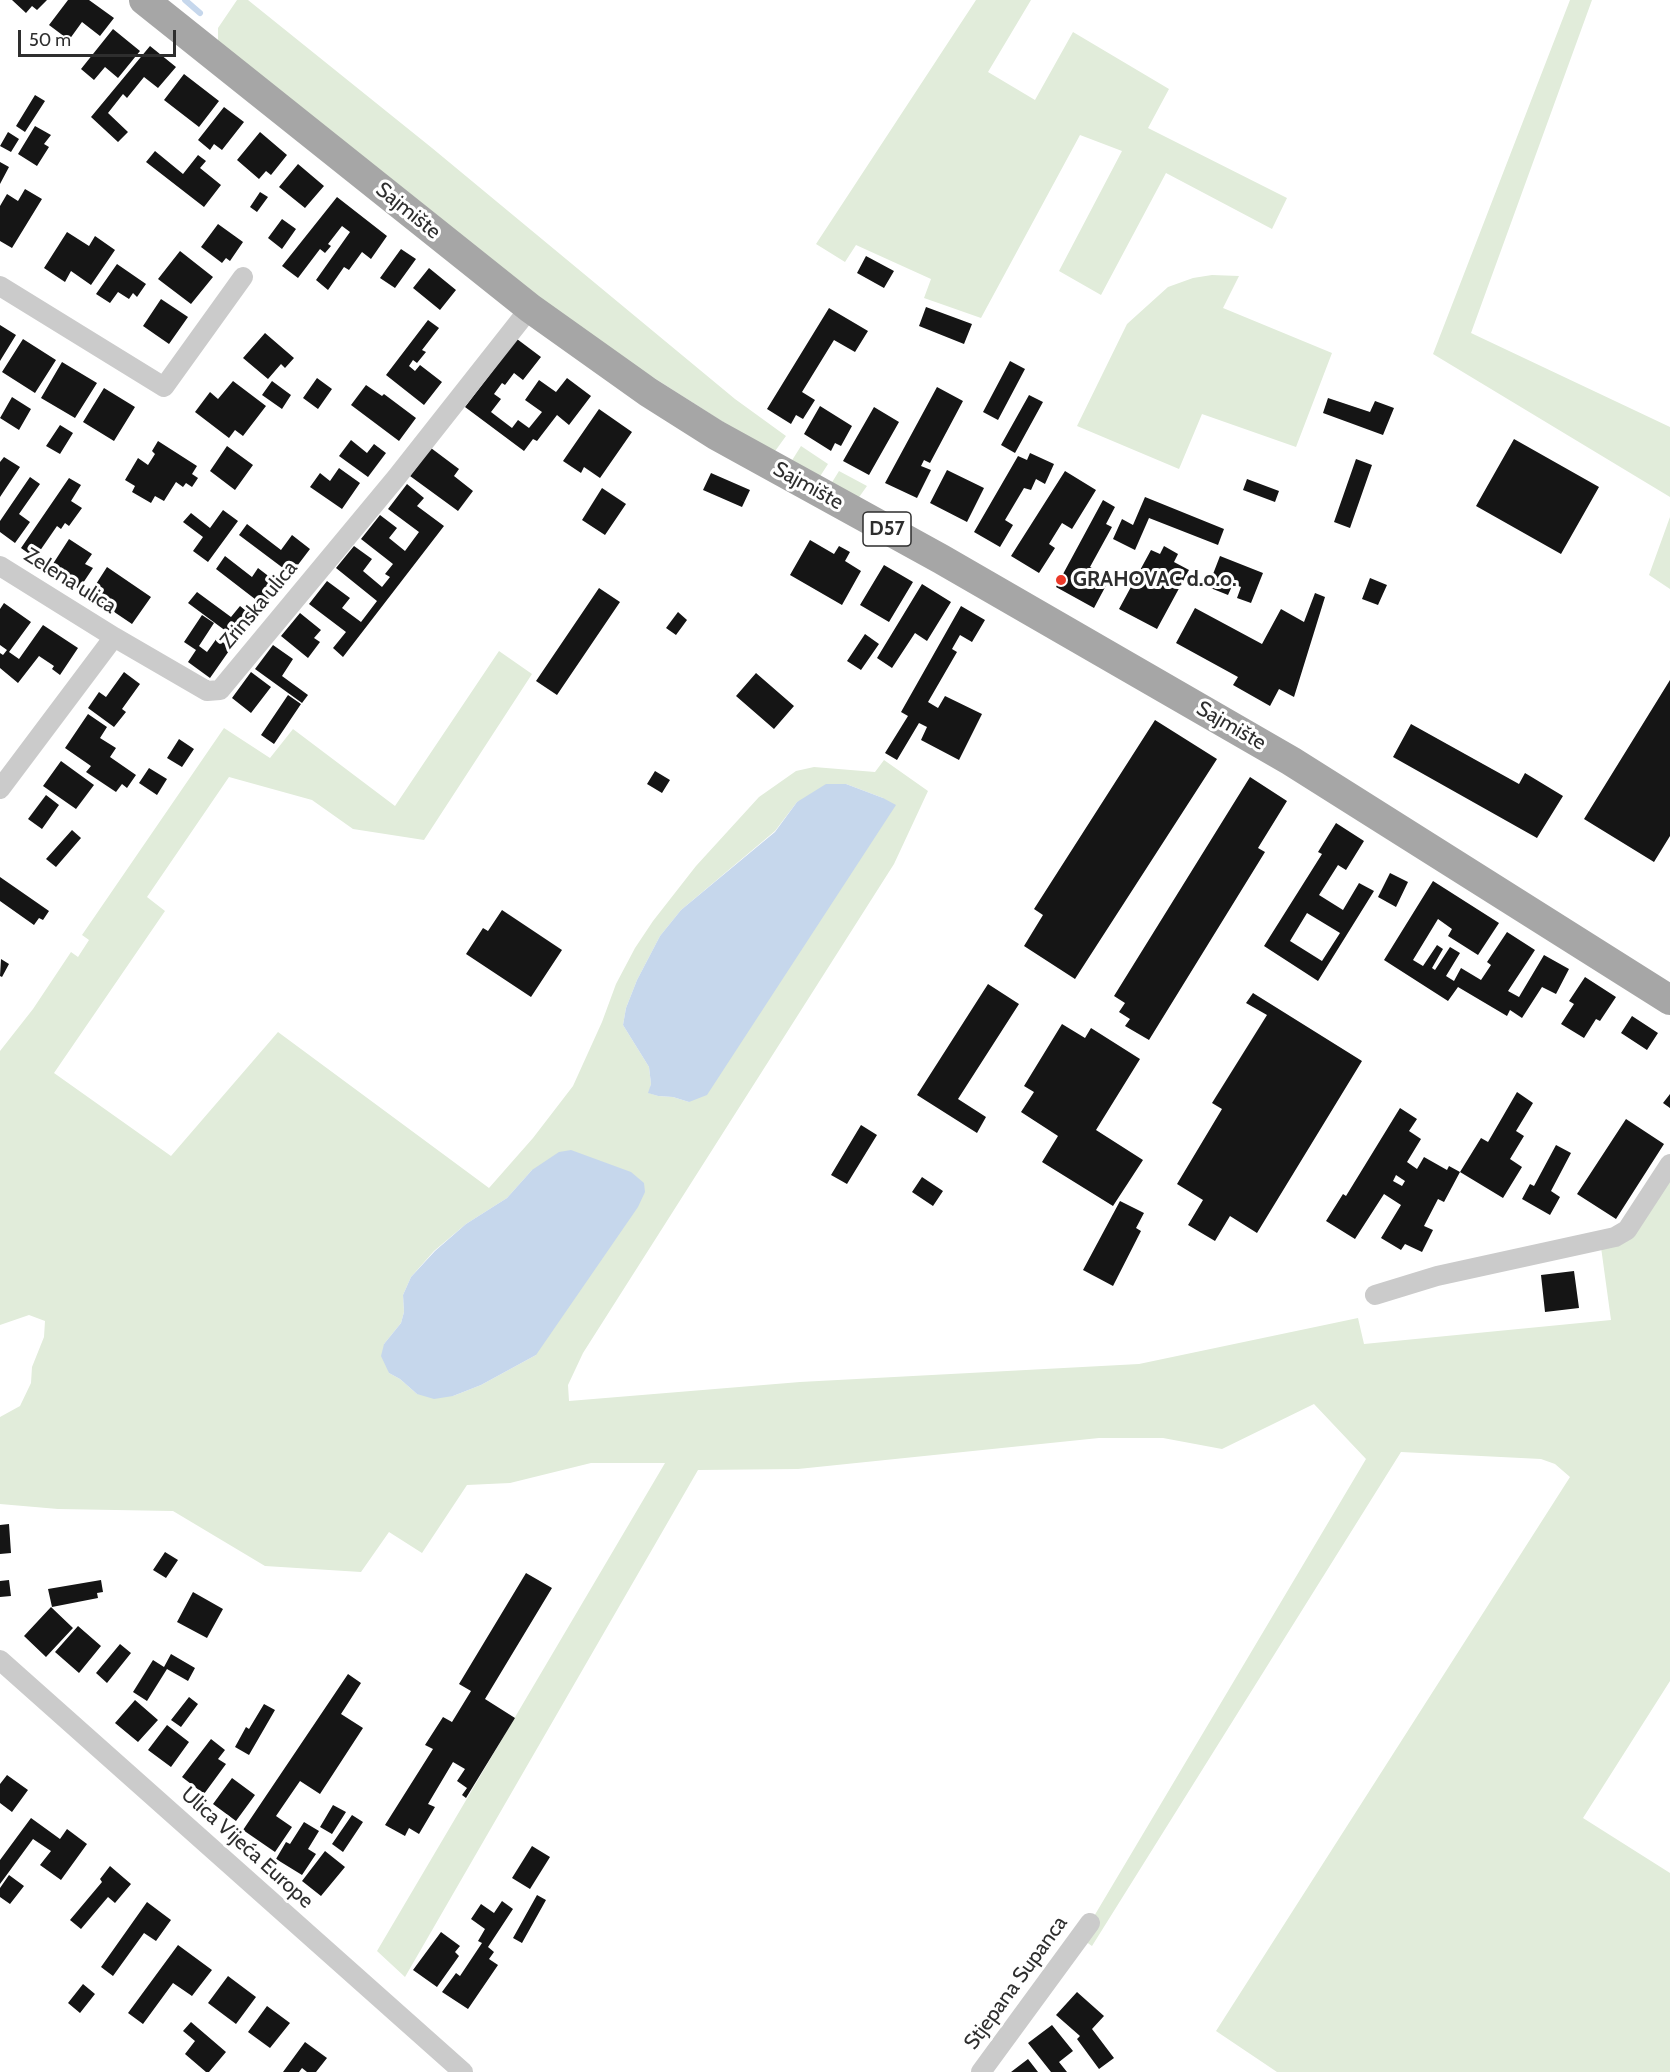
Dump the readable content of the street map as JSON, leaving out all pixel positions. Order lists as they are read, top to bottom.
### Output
{
  "streets": {
    "main road": ["Sajmište", "D57"],
    "street": [
      "Zelena ulica",
      "Zrinska ulica",
      "Ulica Vijeća Europe",
      "Stjepana Supanca"
    ]
  },
  "crossings": [
    ["Sajmište", "Zrinska ulica"],
    ["Zelena ulica", "Zrinska ulica"]
  ],
  "places": ["GRAHOVAC d.o.o."],
  "scale_bar": "50 m"
}
